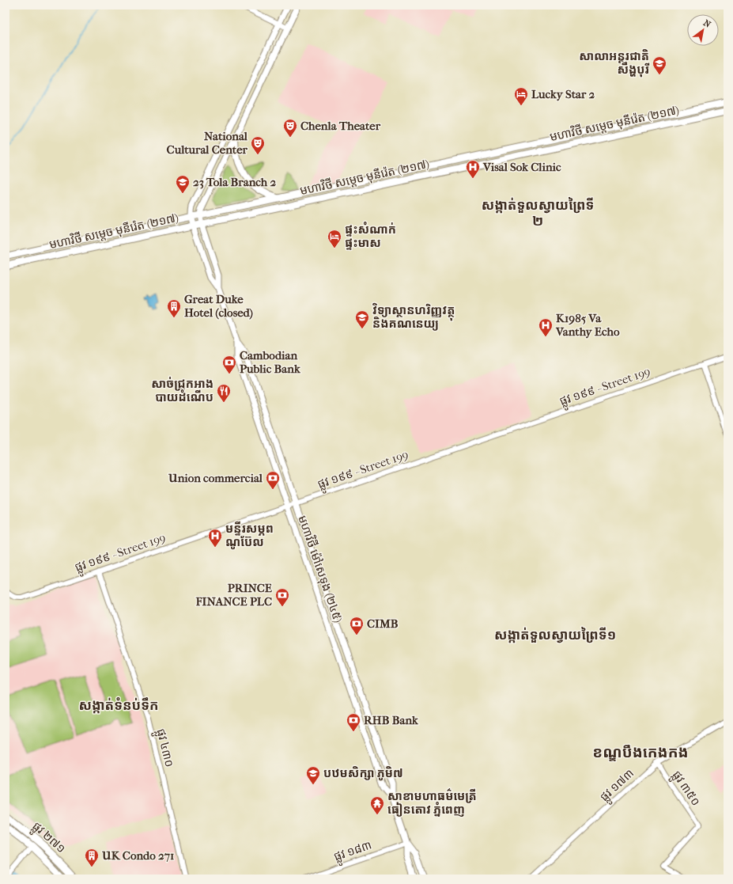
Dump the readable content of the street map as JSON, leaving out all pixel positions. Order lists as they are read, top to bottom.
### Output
{
  "streets": {
    "main road": ["មហាវិថី សម្តេច មុនីរ៉េត (២១៧)", "មហាវិថី ម៉ៅសេទុង (២៤៥)", "ផ្លូវ ២៧១"],
    "street": [
      "ផ្លូវ ១៩៩ - Street 199",
      "ផ្លូវ ៤៣០",
      "ផ្លូវ ១៧៣",
      "ផ្លូវ ៣៥០",
      "ផ្លូវ ១៨៣"
    ]
  },
  "crossings": [
    ["មហាវិថី សម្តេច មុនីរ៉េត (២១៧)", "មហាវិថី ម៉ៅសេទុង (២៤៥)"],
    ["ផ្លូវ ១៩៩ - Street 199", "មហាវិថី ម៉ៅសេទុង (២៤៥)"],
    ["ផ្លូវ ១៩៩ - Street 199", "ផ្លូវ ៤៣០"],
    ["មហាវិថី ម៉ៅសេទុង (២៤៥)", "ផ្លូវ ១៨៣"],
    ["ផ្លូវ ១៧៣", "ផ្លូវ ៣៥០"]
  ],
  "districts": [
    "សង្កាត់ទួលស្វាយព្រៃទី ២",
    "សង្កាត់ទួលស្វាយព្រៃទី១",
    "សង្កាត់ទំនប់ទឹក",
    "ខណ្ឌបឹងកេងកង"
  ],
  "places": {
    "school or university": [
      "សាលាអន្តរជាតិ សឹង្ហបុរី",
      "23 Tola Branch 2",
      "វិទ្យាស្ថានហរិញ្ញវត្ថុ និងគណនេយ្យ",
      "បឋមសិក្សា ភូមិ៧"
    ],
    "hotel": ["Lucky Star 2", "ផ្ទះសំណាក់ ផ្ទះមាស"],
    "theatre": ["Chenla Theater", "National Cultural Center"],
    "hospital": ["Visal Sok Clinic", "K1985 Va Vanthy Echo", "មន្ទីរសម្ភព ណូប៊ែល"],
    "building": ["Great Duke Hotel (closed)", "UK Condo 271"],
    "bank": [
      "Cambodian Public Bank",
      "Union commercial",
      "PRINCE FINANCE PLC",
      "CIMB",
      "RHB Bank"
    ],
    "restaurant": ["សាច់ជ្រូកអាង បាយដំណើប"],
    "temple": ["សាខាមហាធម៌មេត្រី ធៀនតោវ ភ្នំពេញ"]
  },
  "north": "top right"
}
